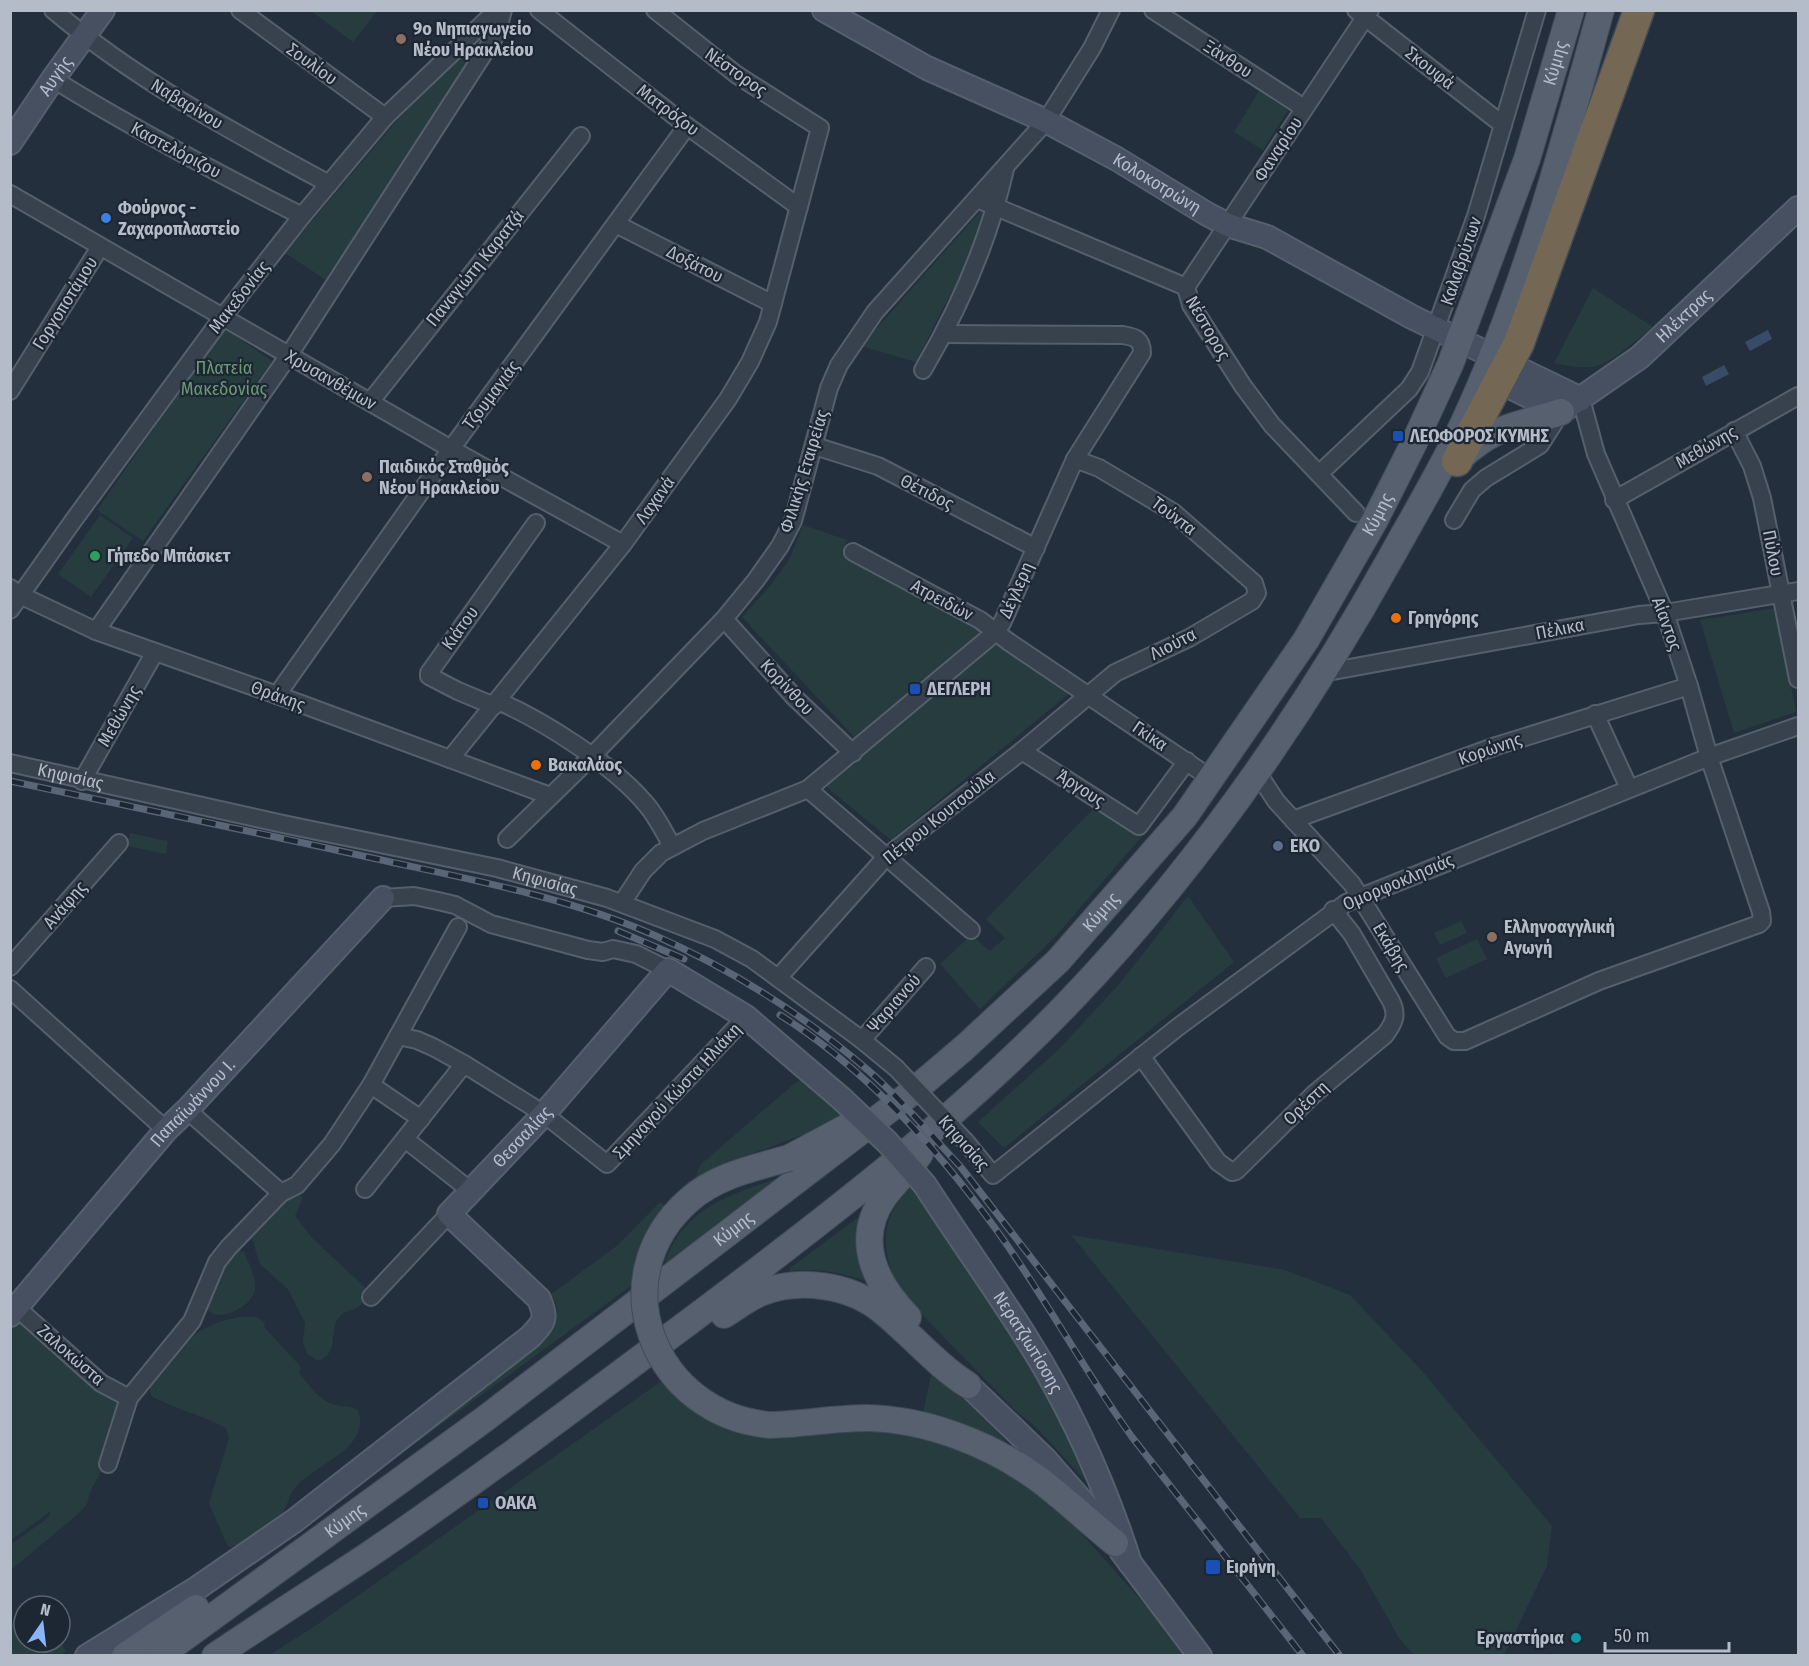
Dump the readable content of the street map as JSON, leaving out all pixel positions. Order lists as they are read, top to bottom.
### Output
{
  "streets": {
    "main road": ["Κύμης"],
    "street": [
      "Ξάνθου",
      "Σουλίου",
      "Σκουφά",
      "Νέστορος",
      "Αυγής",
      "Ναβαρίνου",
      "Ματρόζου",
      "Φαναρίου",
      "Καστελόριζου",
      "Κολοκοτρώνη",
      "Καλαβρύτων",
      "Δοξάτου",
      "Παναγιώτη Καρατζά",
      "Μακεδονίας",
      "Γοργοποτάμου",
      "Ηλέκτρας",
      "Χρυσανθέμων",
      "Τζουμαγιάς",
      "Μεθώνης",
      "Φιλικής Εταιρείας",
      "Θέτιδος",
      "Λαχανά",
      "Τούντα",
      "Πύλου",
      "Δέγλερη",
      "Ατρειδών",
      "Αίαντος",
      "Κιάτου",
      "Πέλικα",
      "Λιούτα",
      "Κορίνθου",
      "Θράκης",
      "Γκίκα",
      "Κορώνης",
      "Κηφισίας",
      "Άργους",
      "Πέτρου Κουτσούλα",
      "Ομορφοκλησιάς",
      "Ανάφης",
      "Εκάβης",
      "Ψαριανού",
      "Σμηναγού Κώστα Ηλιάκη",
      "Παπαϊωάννου Ι.",
      "Ορέστη",
      "Θεσσαλίας",
      "Νερατζιωτίσσης",
      "Ζαλοκώστα"
    ]
  },
  "crossings": [
    ["Ξάνθου", "Φαναρίου"],
    ["Σουλίου", "Μακεδονίας"],
    ["Κύμης", "Κολοκοτρώνη"],
    ["Κύμης", "Καλαβρύτων"],
    ["Κύμης", "Πέλικα"],
    ["Κύμης", "Γκίκα"],
    ["Κύμης", "Εκάβης"],
    ["Κύμης", "Θεσσαλίας"],
    ["Σκουφά", "Φαναρίου"],
    ["Σκουφά", "Καλαβρύτων"],
    ["Νέστορος", "Φαναρίου"],
    ["Νέστορος", "Καλαβρύτων"],
    ["Νέστορος", "Φιλικής Εταιρείας"],
    ["Νέστορος", "Λαχανά"],
    ["Αυγής", "Ναβαρίνου"],
    ["Αυγής", "Καστελόριζου"],
    ["Ναβαρίνου", "Μακεδονίας"],
    ["Ματρόζου", "Τζουμαγιάς"],
    ["Ματρόζου", "Λαχανά"],
    ["Φαναρίου", "Κολοκοτρώνη"],
    ["Καστελόριζου", "Μακεδονίας"],
    ["Κολοκοτρώνη", "Καλαβρύτων"],
    ["Κολοκοτρώνη", "Φιλικής Εταιρείας"],
    ["Δοξάτου", "Τζουμαγιάς"],
    ["Δοξάτου", "Λαχανά"],
    ["Παναγιώτη Καρατζά", "Χρυσανθέμων"],
    ["Μακεδονίας", "Χρυσανθέμων"],
    ["Μακεδονίας", "Θράκης"],
    ["Γοργοποτάμου", "Χρυσανθέμων"],
    ["Ηλέκτρας", "Αίαντος"],
    ["Χρυσανθέμων", "Τζουμαγιάς"],
    ["Χρυσανθέμων", "Λαχανά"],
    ["Τζουμαγιάς", "Θράκης"],
    ["Μεθώνης", "Πύλου"],
    ["Μεθώνης", "Αίαντος"],
    ["Μεθώνης", "Θράκης"],
    ["Μεθώνης", "Κηφισίας"],
    ["Φιλικής Εταιρείας", "Θέτιδος"],
    ["Φιλικής Εταιρείας", "Δέγλερη"],
    ["Φιλικής Εταιρείας", "Κιάτου"],
    ["Φιλικής Εταιρείας", "Κορίνθου"],
    ["Φιλικής Εταιρείας", "Θράκης"],
    ["Θέτιδος", "Δέγλερη"],
    ["Λαχανά", "Κιάτου"],
    ["Λαχανά", "Θράκης"],
    ["Τούντα", "Δέγλερη"],
    ["Τούντα", "Λιούτα"],
    ["Πύλου", "Πέλικα"],
    ["Δέγλερη", "Ατρειδών"],
    ["Δέγλερη", "Κιάτου"],
    ["Δέγλερη", "Κορίνθου"],
    ["Δέγλερη", "Κηφισίας"],
    ["Ατρειδών", "Λιούτα"],
    ["Ατρειδών", "Γκίκα"],
    ["Ατρειδών", "Πέτρου Κουτσούλα"],
    ["Αίαντος", "Πέλικα"],
    ["Αίαντος", "Κορώνης"],
    ["Αίαντος", "Ομορφοκλησιάς"],
    ["Αίαντος", "Εκάβης"],
    ["Λιούτα", "Γκίκα"],
    ["Λιούτα", "Πέτρου Κουτσούλα"],
    ["Γκίκα", "Άργους"],
    ["Γκίκα", "Πέτρου Κουτσούλα"],
    ["Κορώνης", "Εκάβης"],
    ["Κηφισίας", "Πέτρου Κουτσούλα"],
    ["Κηφισίας", "Ομορφοκλησιάς"],
    ["Κηφισίας", "Ψαριανού"],
    ["Άργους", "Πέτρου Κουτσούλα"],
    ["Ομορφοκλησιάς", "Εκάβης"],
    ["Ομορφοκλησιάς", "Ορέστη"],
    ["Σμηναγού Κώστα Ηλιάκη", "Θεσσαλίας"],
    ["Σμηναγού Κώστα Ηλιάκη", "Νερατζιωτίσσης"],
    ["Παπαϊωάννου Ι.", "Ζαλοκώστα"]
  ],
  "parks": ["Πλατεία Μακεδονίας"],
  "places": {
    "other": [
      "9ο Νηπιαγωγείο Νέου Ηρακλείου",
      "Φούρνος - Ζαχαροπλαστείο",
      "Παιδικός Σταθμός Νέου Ηρακλείου",
      "Γήπεδο Μπάσκετ",
      "Γρηγόρης",
      "Βακαλάος",
      "EKO",
      "Ελληνοαγγλική Αγωγή",
      "Εργαστήρια"
    ],
    "transit": [
      "ΛΕΩΦΟΡΟΣ ΚΥΜΗΣ",
      "ΔΕΓΛΕΡΗ",
      "ΟΑΚΑ",
      "Ειρήνη"
    ]
  },
  "scale_bar": "50 m",
  "north": "top"
}
